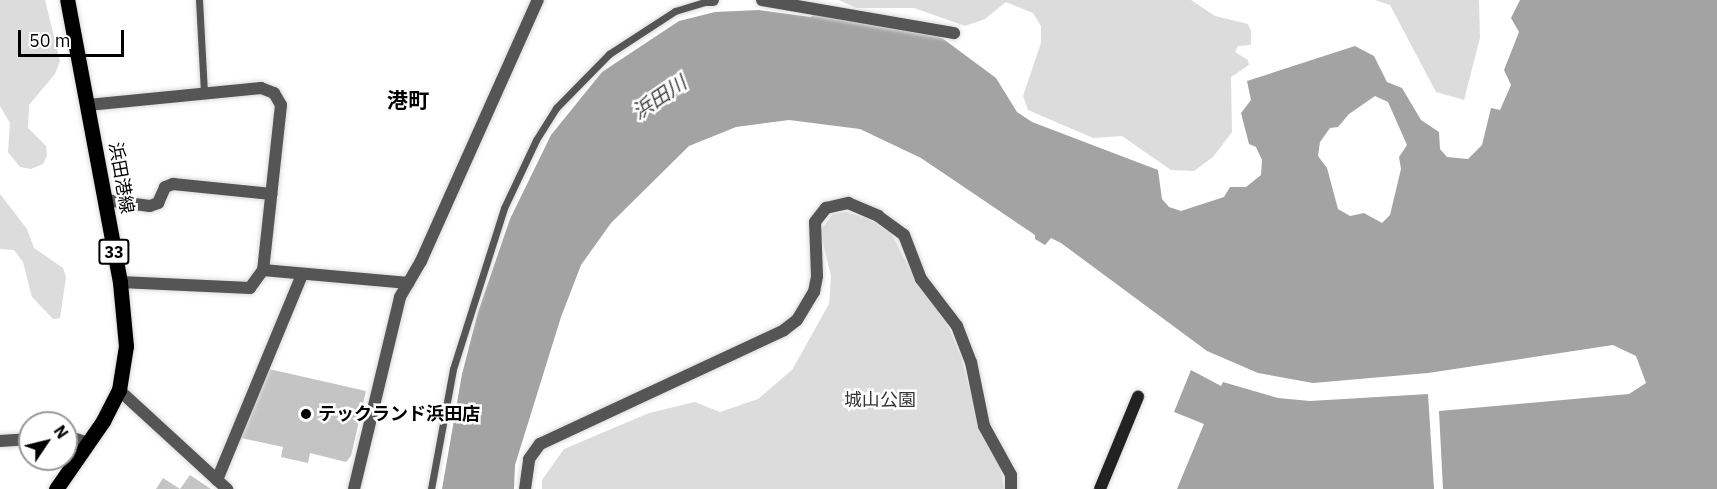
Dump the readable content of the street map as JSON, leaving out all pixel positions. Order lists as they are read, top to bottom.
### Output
{
  "streets": {
    "main road": ["浜田港線", "33"]
  },
  "districts": ["港町"],
  "water": ["浜田川"],
  "parks": ["城山公園"],
  "places": ["テックランド浜田店"],
  "scale_bar": "50 m",
  "north": "top right"
}
